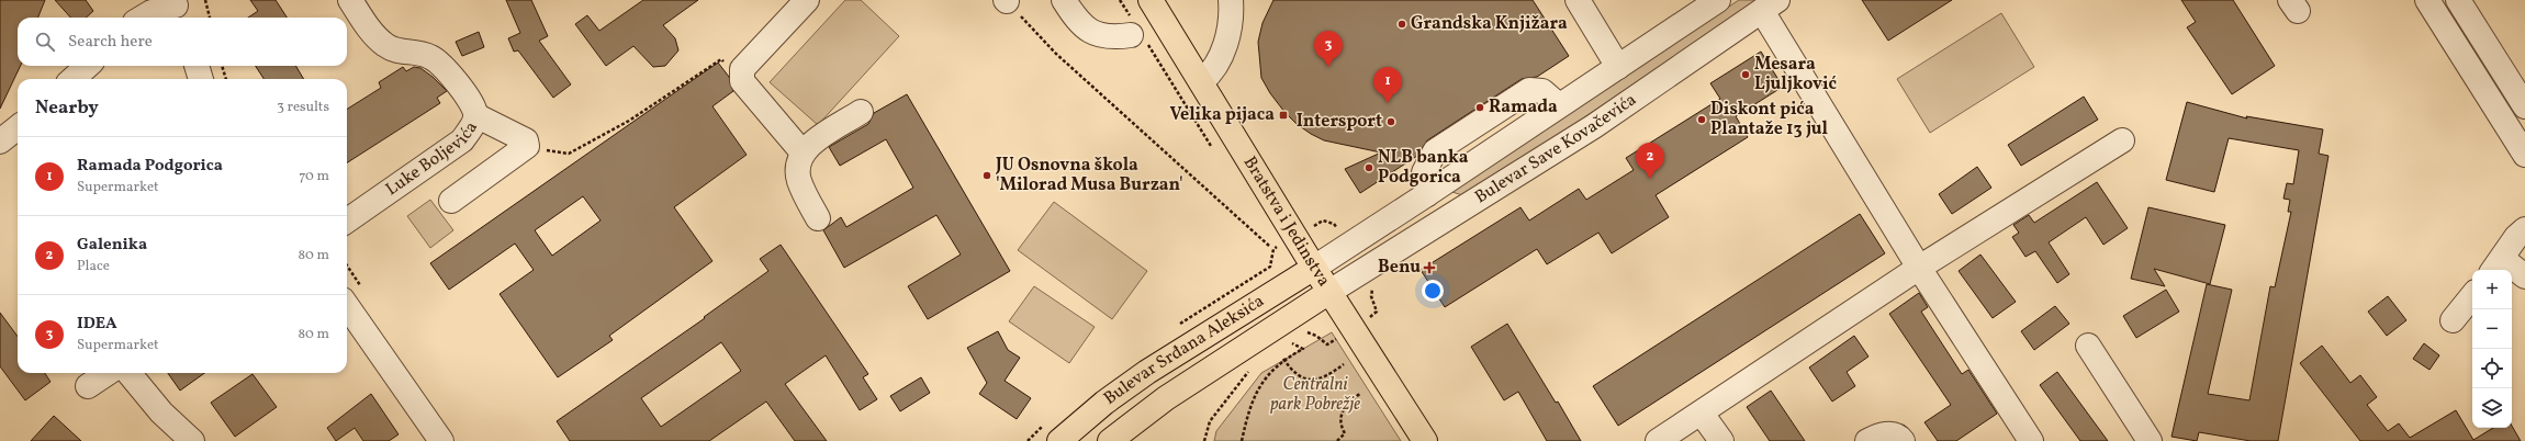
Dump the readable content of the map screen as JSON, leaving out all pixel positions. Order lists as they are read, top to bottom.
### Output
{
  "streets": {
    "main road": ["Bratstva i Jedinstva", "Bulevar Srđana Aleksića"],
    "street": ["Bulevar Save Kovačevića", "Luke Boljevića"]
  },
  "crossings": [
    ["Bulevar Save Kovačevića", "Bratstva i Jedinstva"],
    ["Bulevar Save Kovačevića", "Bulevar Srđana Aleksića"],
    ["Bratstva i Jedinstva", "Bulevar Srđana Aleksića"]
  ],
  "parks": ["Centralni park Pobrežje"],
  "places": {
    "other": [
      "Grandska Knjižara",
      "Mesara Ljuljković",
      "Ramada",
      "Diskont pića Plantaže 13 jul",
      "Intersport",
      "NLB banka Podgorica",
      "JU Osnovna škola 'Milorad Musa Burzan'"
    ],
    "transit": ["Velika pijaca"],
    "health": ["Benu"]
  },
  "page": {
    "search": "Search here",
    "pins": ["3", "1", "2"],
    "heading": ["Nearby", "3 results"],
    "list": [
      {
        "mark": "1",
        "name": "Ramada Podgorica",
        "note": "Supermarket",
        "value": "70 m"
      },
      {
        "mark": "2",
        "name": "Galenika",
        "note": "Place",
        "value": "80 m"
      },
      {
        "mark": "3",
        "name": "IDEA",
        "note": "Supermarket",
        "value": "80 m"
      }
    ],
    "map_buttons": ["+", "−"]
  }
}
